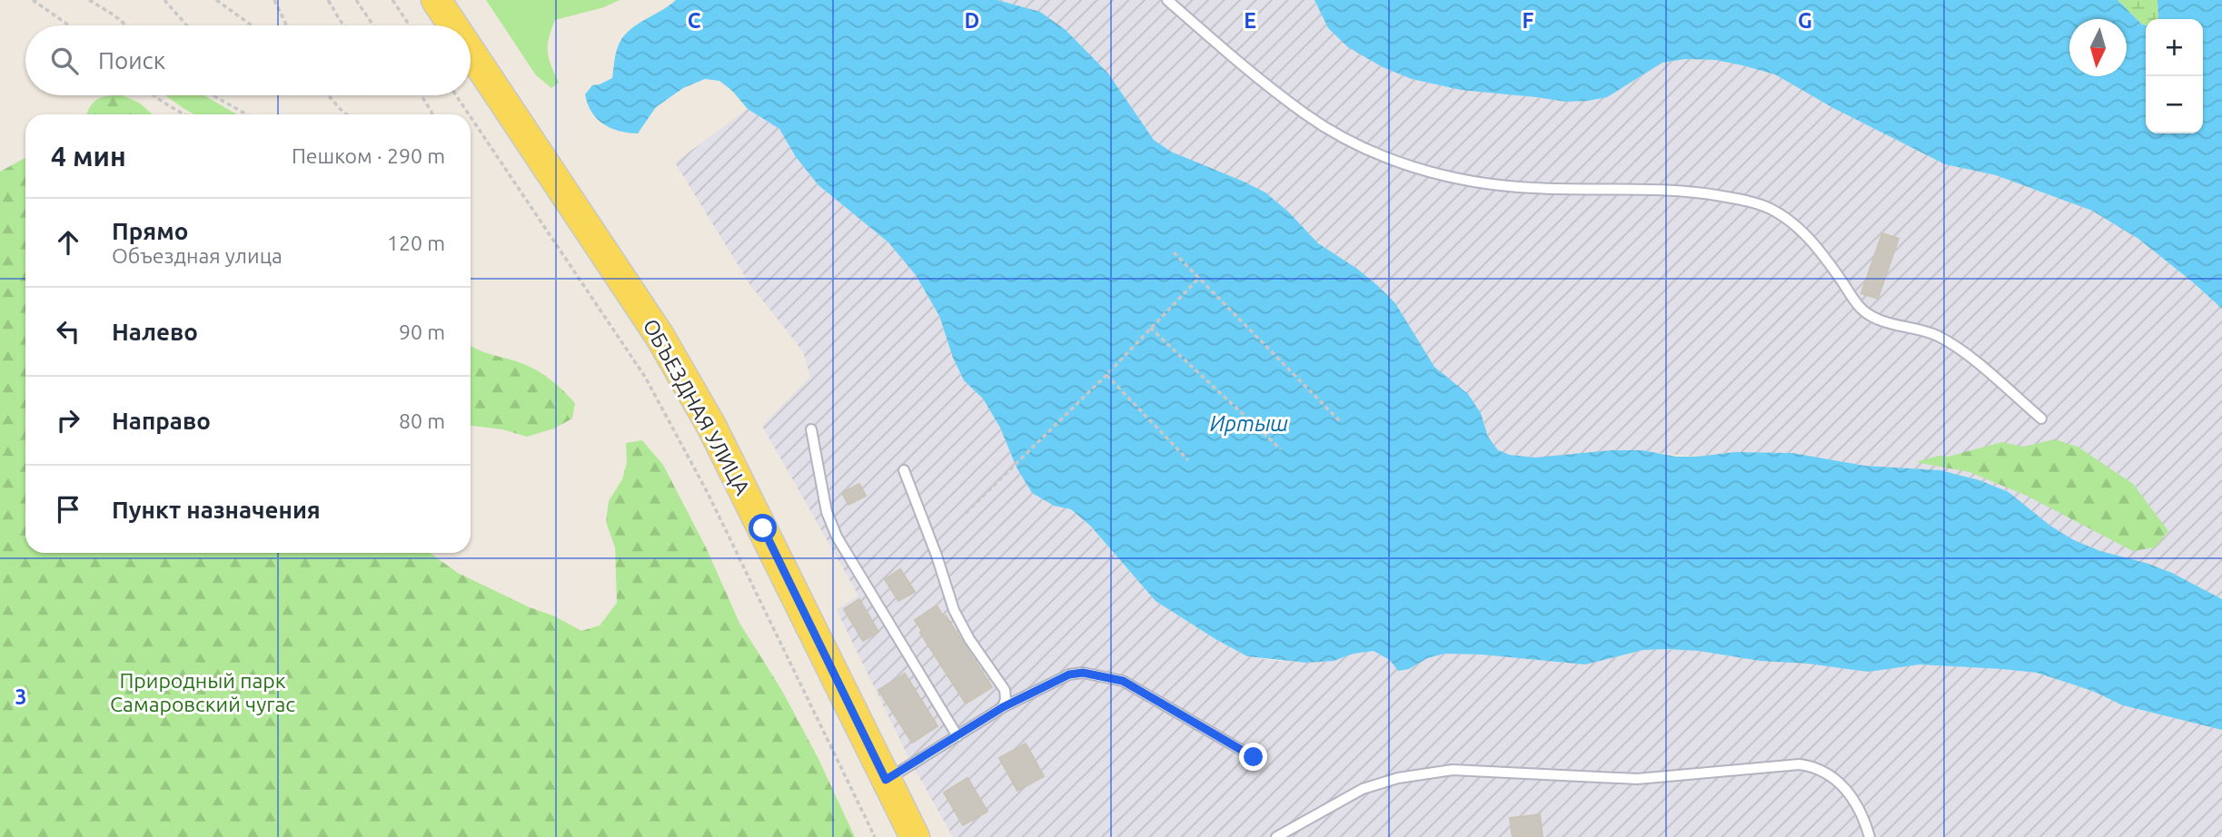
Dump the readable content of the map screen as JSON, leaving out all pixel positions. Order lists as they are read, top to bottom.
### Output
{
  "streets": {
    "main road": ["ОБЪЕЗДНАЯ УЛИЦА"]
  },
  "water": ["Иртыш"],
  "parks": ["Природный парк Самаровский чугас"],
  "north": "bottom",
  "page": {
    "map_buttons": ["+", "−"],
    "search": "Поиск",
    "heading": ["4 мин", "Пешком · 290 m"],
    "list": [
      ["Прямо", "Объездная улица", "120 m"],
      ["Налево", "90 m"],
      ["Направо", "80 m"],
      "Пункт назначения"
    ]
  },
  "grid": {
    "columns": [
      "C",
      "D",
      "E",
      "F",
      "G"
    ],
    "rows": ["3"]
  }
}
